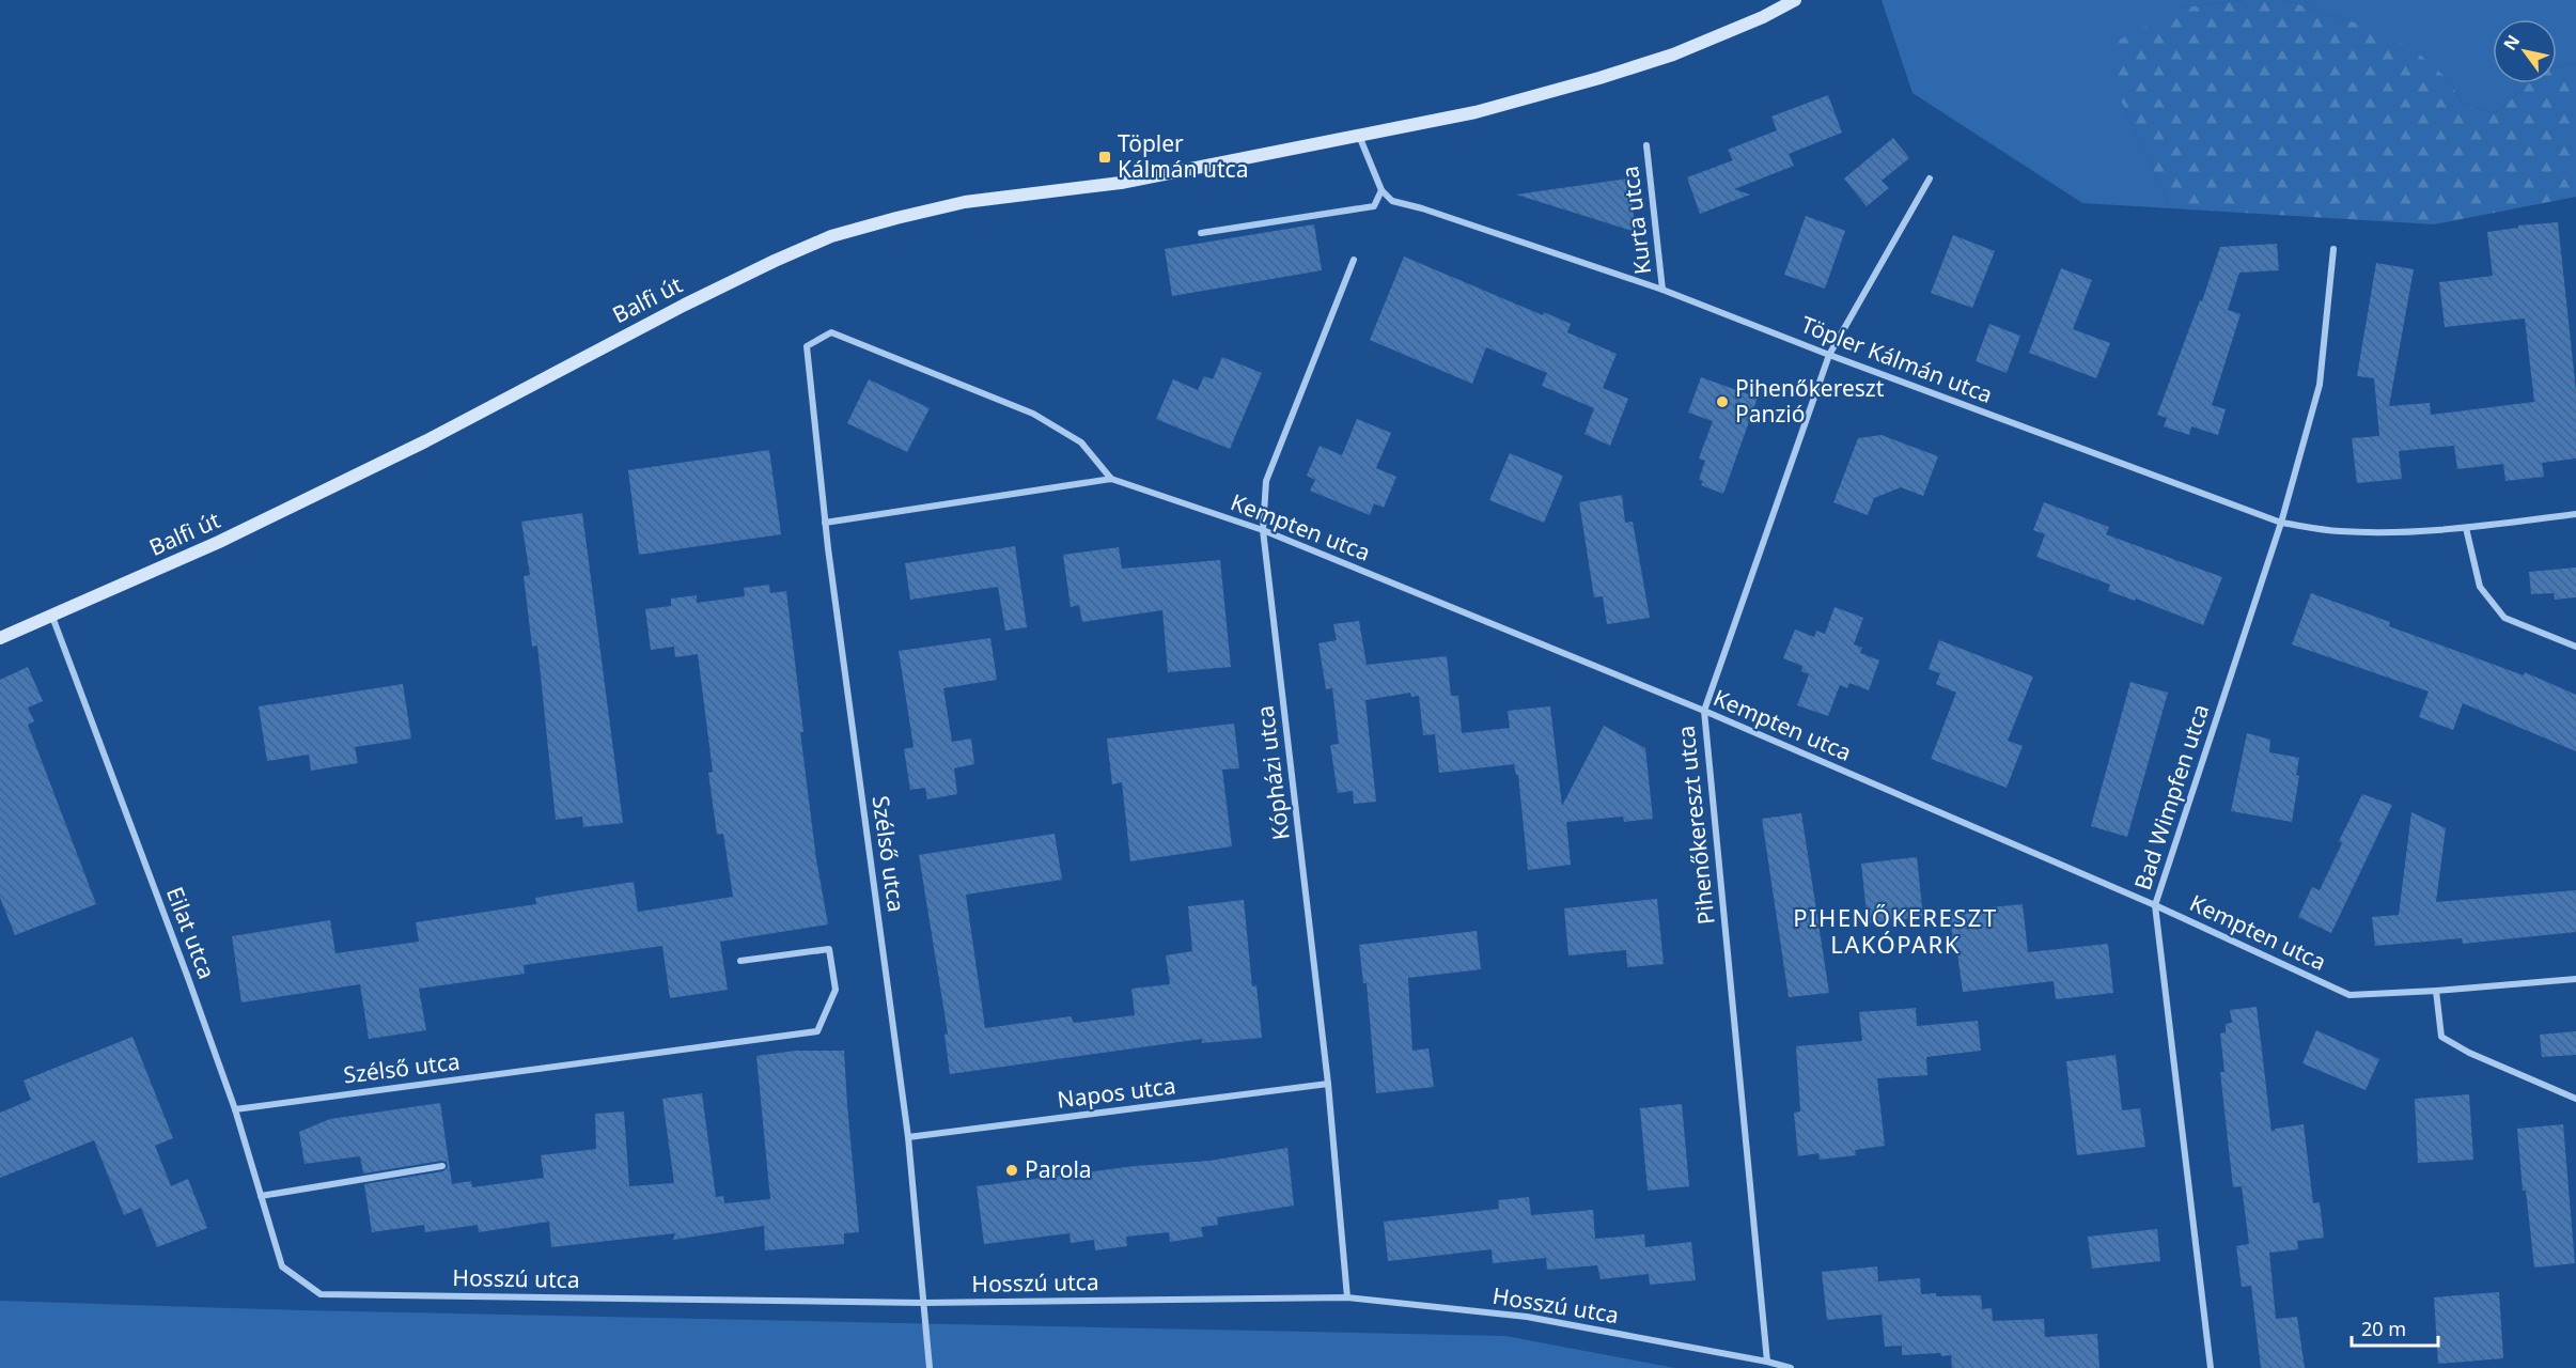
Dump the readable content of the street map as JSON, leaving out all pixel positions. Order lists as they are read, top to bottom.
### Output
{
  "streets": {
    "main road": ["Balfi út"],
    "street": [
      "Kurta utca",
      "Töpler Kálmán utca",
      "Kempten utca",
      "Kópházi utca",
      "Bad Wimpfen utca",
      "Pihenőkereszt utca",
      "Szélső utca",
      "Eilat utca",
      "Napos utca",
      "Hosszú utca"
    ]
  },
  "crossings": [
    ["Kurta utca", "Töpler Kálmán utca"],
    ["Balfi út", "Eilat utca"],
    ["Töpler Kálmán utca", "Bad Wimpfen utca"],
    ["Töpler Kálmán utca", "Pihenőkereszt utca"],
    ["Kempten utca", "Kópházi utca"],
    ["Kempten utca", "Bad Wimpfen utca"],
    ["Kempten utca", "Pihenőkereszt utca"],
    ["Kempten utca", "Szélső utca"],
    ["Kópházi utca", "Napos utca"],
    ["Kópházi utca", "Hosszú utca"],
    ["Pihenőkereszt utca", "Hosszú utca"],
    ["Szélső utca", "Eilat utca"],
    ["Szélső utca", "Napos utca"],
    ["Szélső utca", "Hosszú utca"],
    ["Eilat utca", "Hosszú utca"]
  ],
  "districts": ["PIHENŐKERESZT LAKÓPARK"],
  "places": {
    "transit": ["Töpler Kálmán utca"],
    "other": ["Pihenőkereszt Panzió", "Parola"]
  },
  "scale_bar": "20 m",
  "north": "top left"
}
